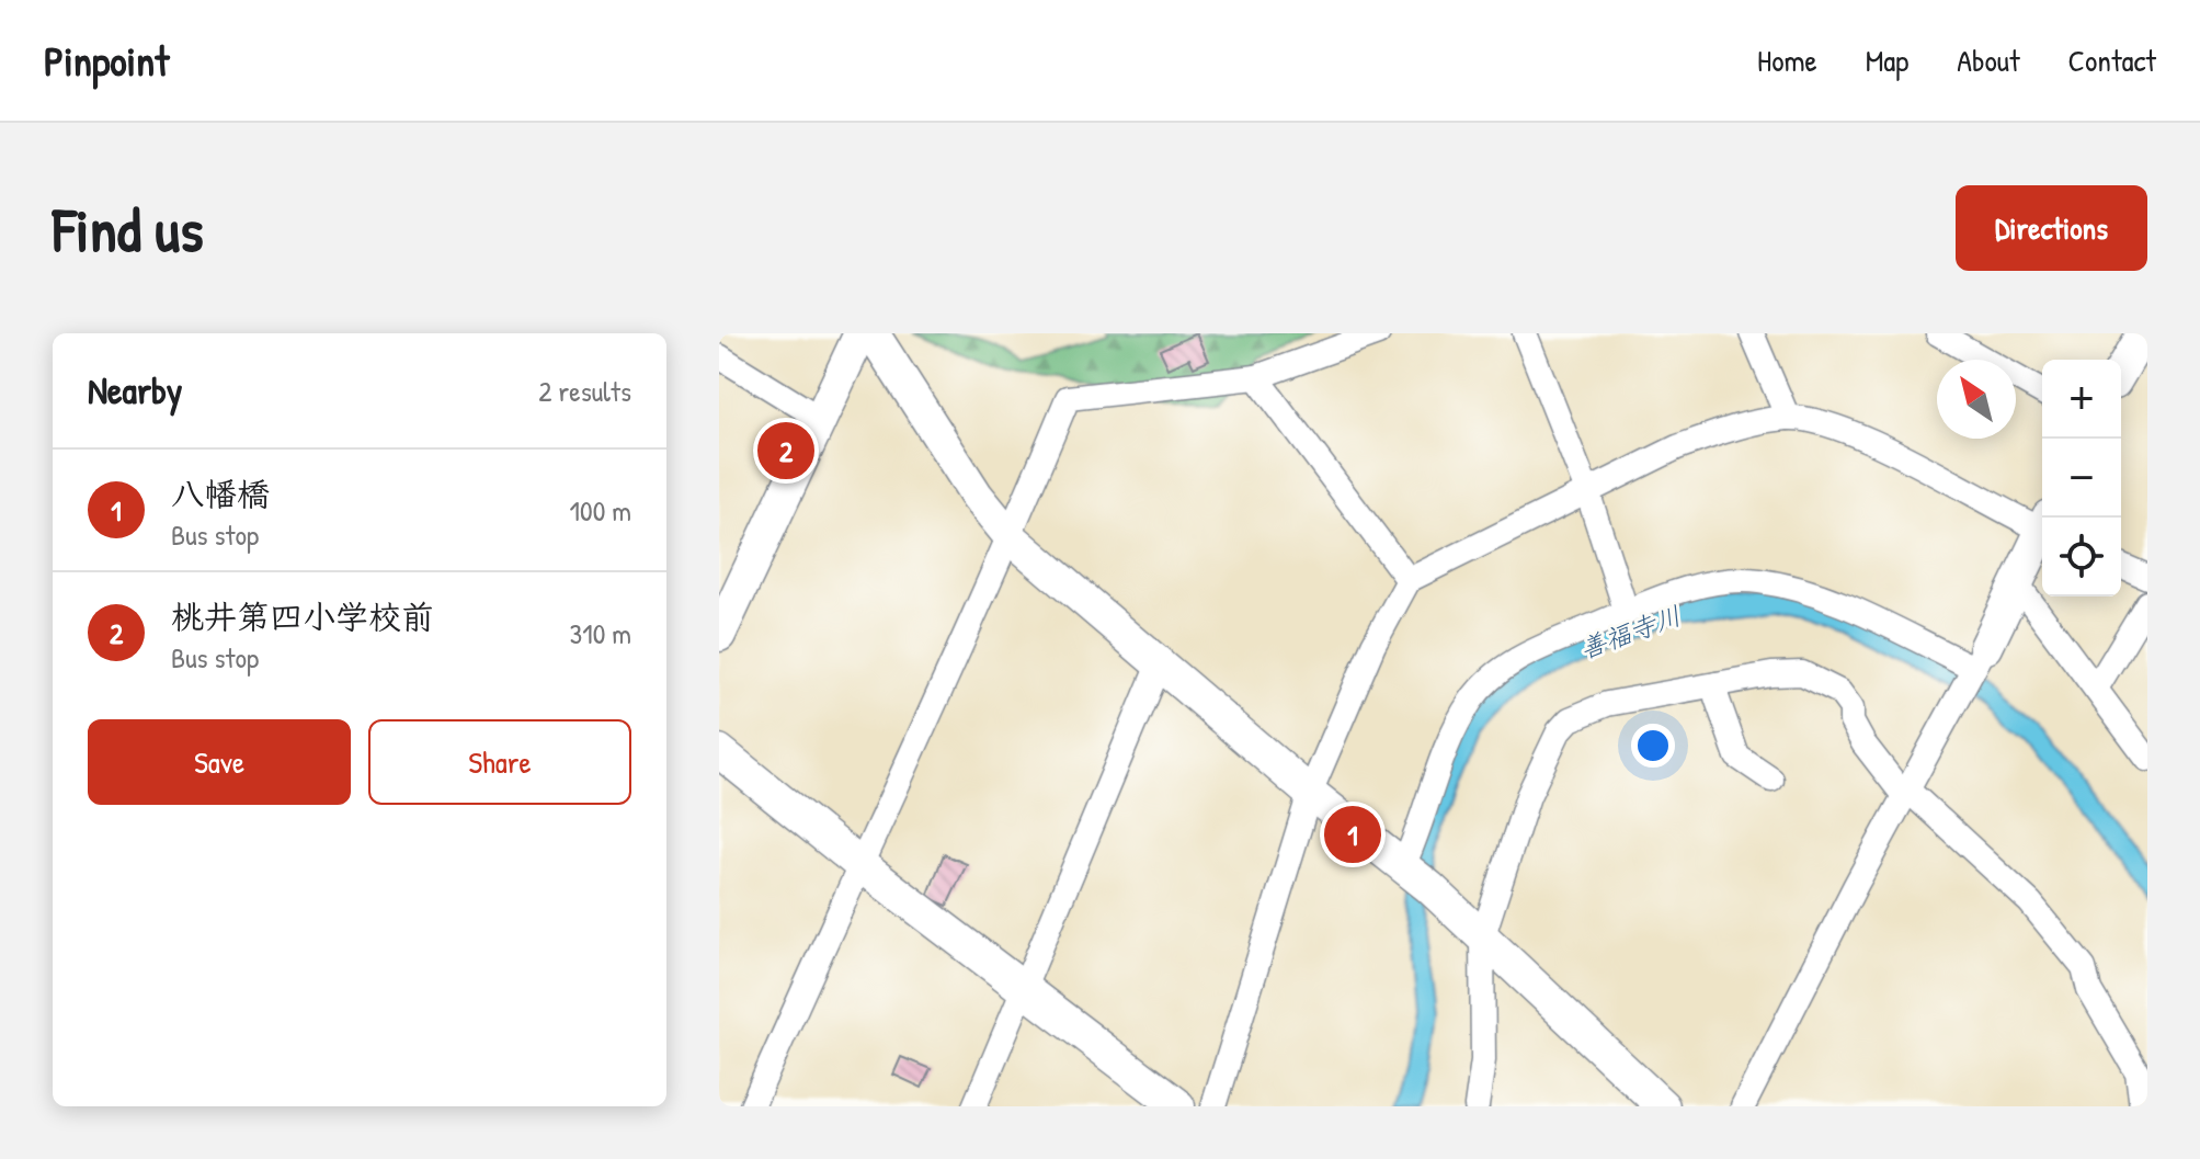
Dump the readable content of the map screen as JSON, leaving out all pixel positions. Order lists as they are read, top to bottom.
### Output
{
  "water": ["善福寺川"],
  "north": "top left",
  "page": {
    "header": "Pinpoint",
    "nav": [
      "Home",
      "Map",
      "About",
      "Contact"
    ],
    "buttons": [
      "Directions",
      ["Save", "Share"]
    ],
    "title": "Find us",
    "heading": ["Nearby", "2 results"],
    "map_buttons": ["+", "−"],
    "pins": ["2", "1"],
    "list": [
      {
        "mark": "1",
        "name": "八幡橋",
        "note": "Bus stop",
        "value": "100 m"
      },
      {
        "mark": "2",
        "name": "桃井第四小学校前",
        "note": "Bus stop",
        "value": "310 m"
      }
    ]
  }
}
